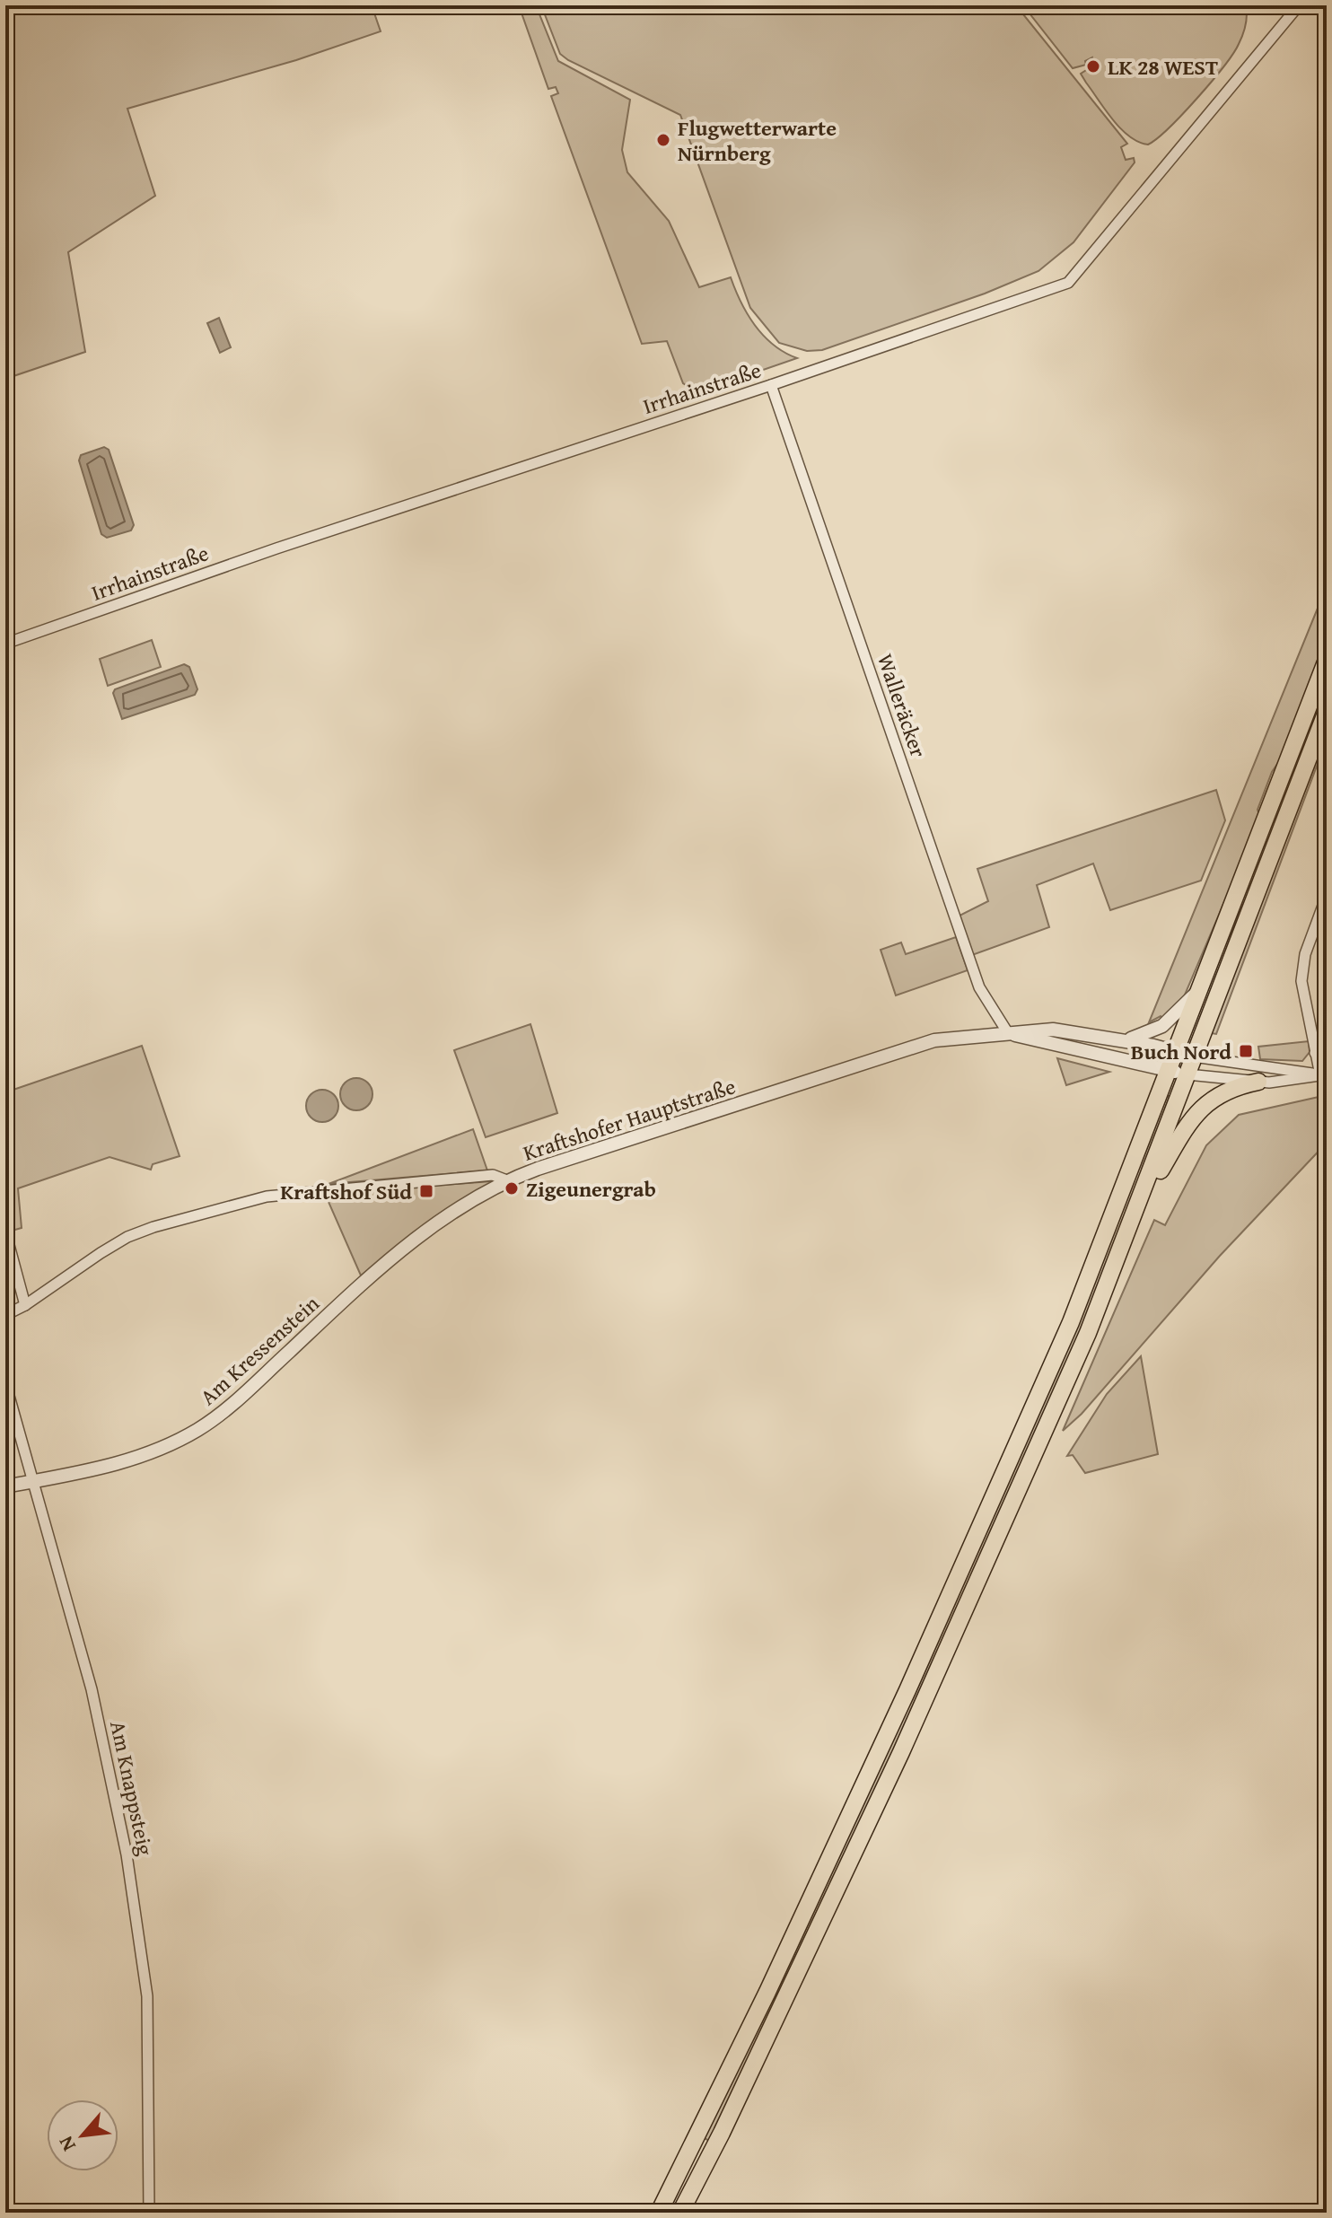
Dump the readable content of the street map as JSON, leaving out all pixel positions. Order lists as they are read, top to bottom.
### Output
{
  "streets": {
    "street": [
      "Irrhainstraße",
      "Walleräcker",
      "Kraftshofer Hauptstraße",
      "Am Kressenstein",
      "Am Knappsteig"
    ]
  },
  "crossings": [
    ["Irrhainstraße", "Walleräcker"],
    ["Walleräcker", "Kraftshofer Hauptstraße"],
    ["Kraftshofer Hauptstraße", "Am Kressenstein"],
    ["Am Kressenstein", "Am Knappsteig"]
  ],
  "places": {
    "other": ["LK 28 WEST", "Flugwetterwarte Nürnberg", "Zigeunergrab"],
    "transit": ["Buch Nord", "Kraftshof Süd"]
  },
  "north": "bottom left"
}
